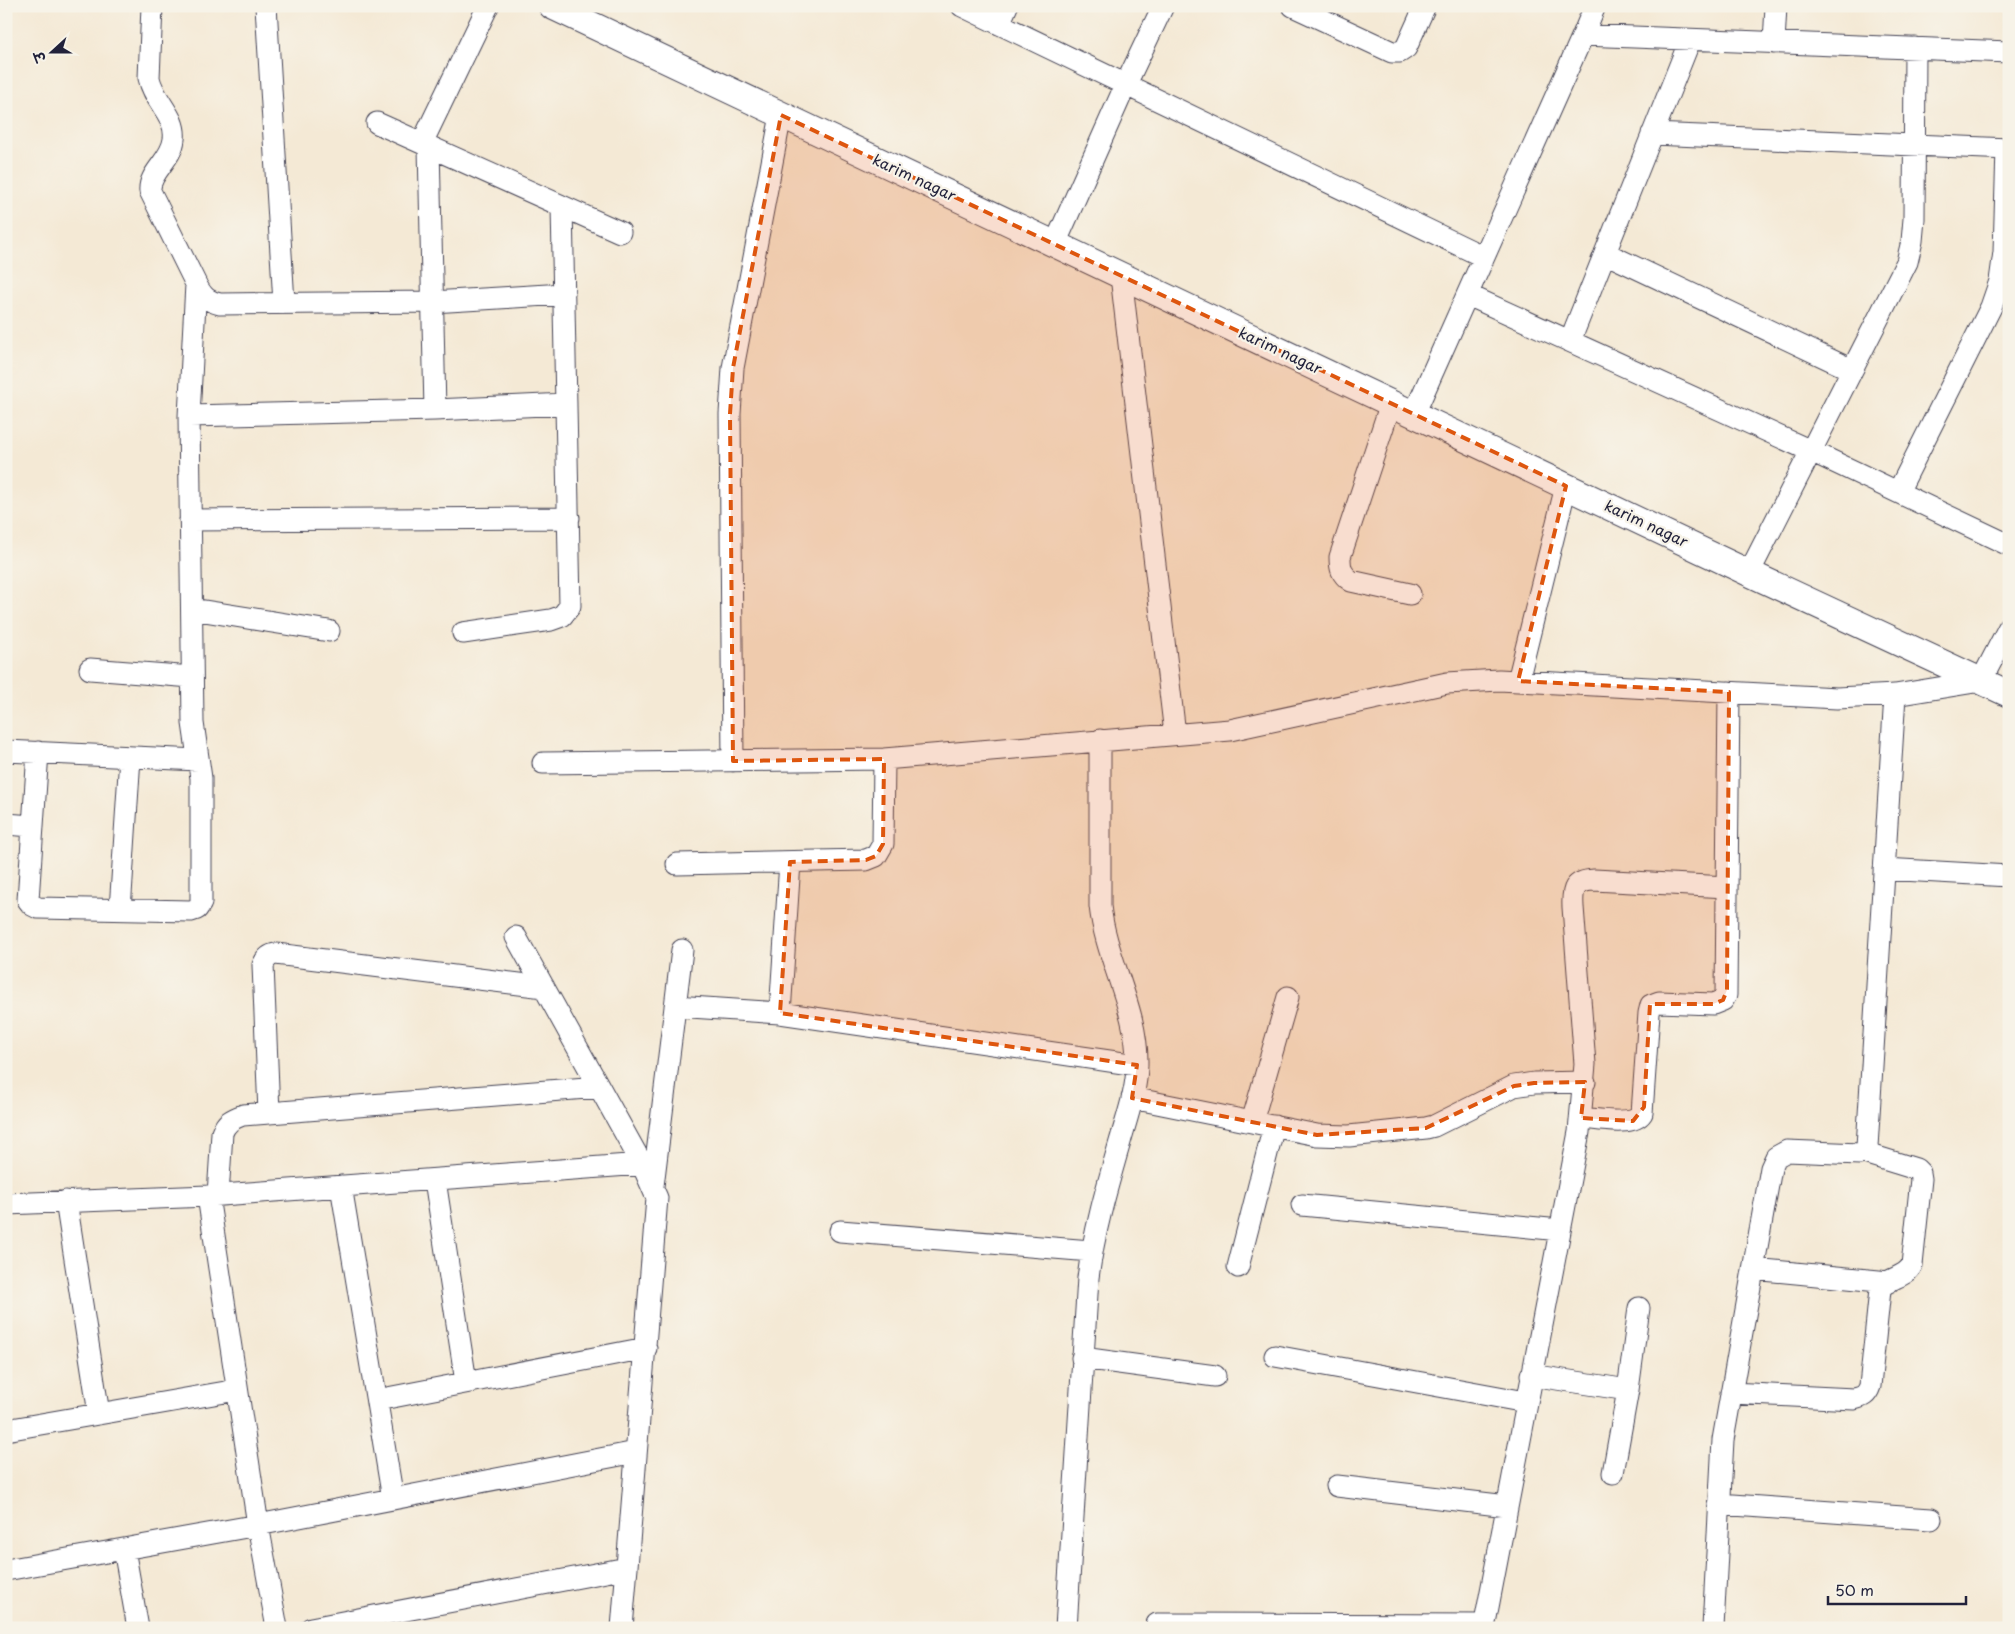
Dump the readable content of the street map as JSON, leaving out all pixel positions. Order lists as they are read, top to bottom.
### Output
{
  "streets": {
    "street": ["karim nagar"]
  },
  "scale_bar": "50 m",
  "north": "left"
}
